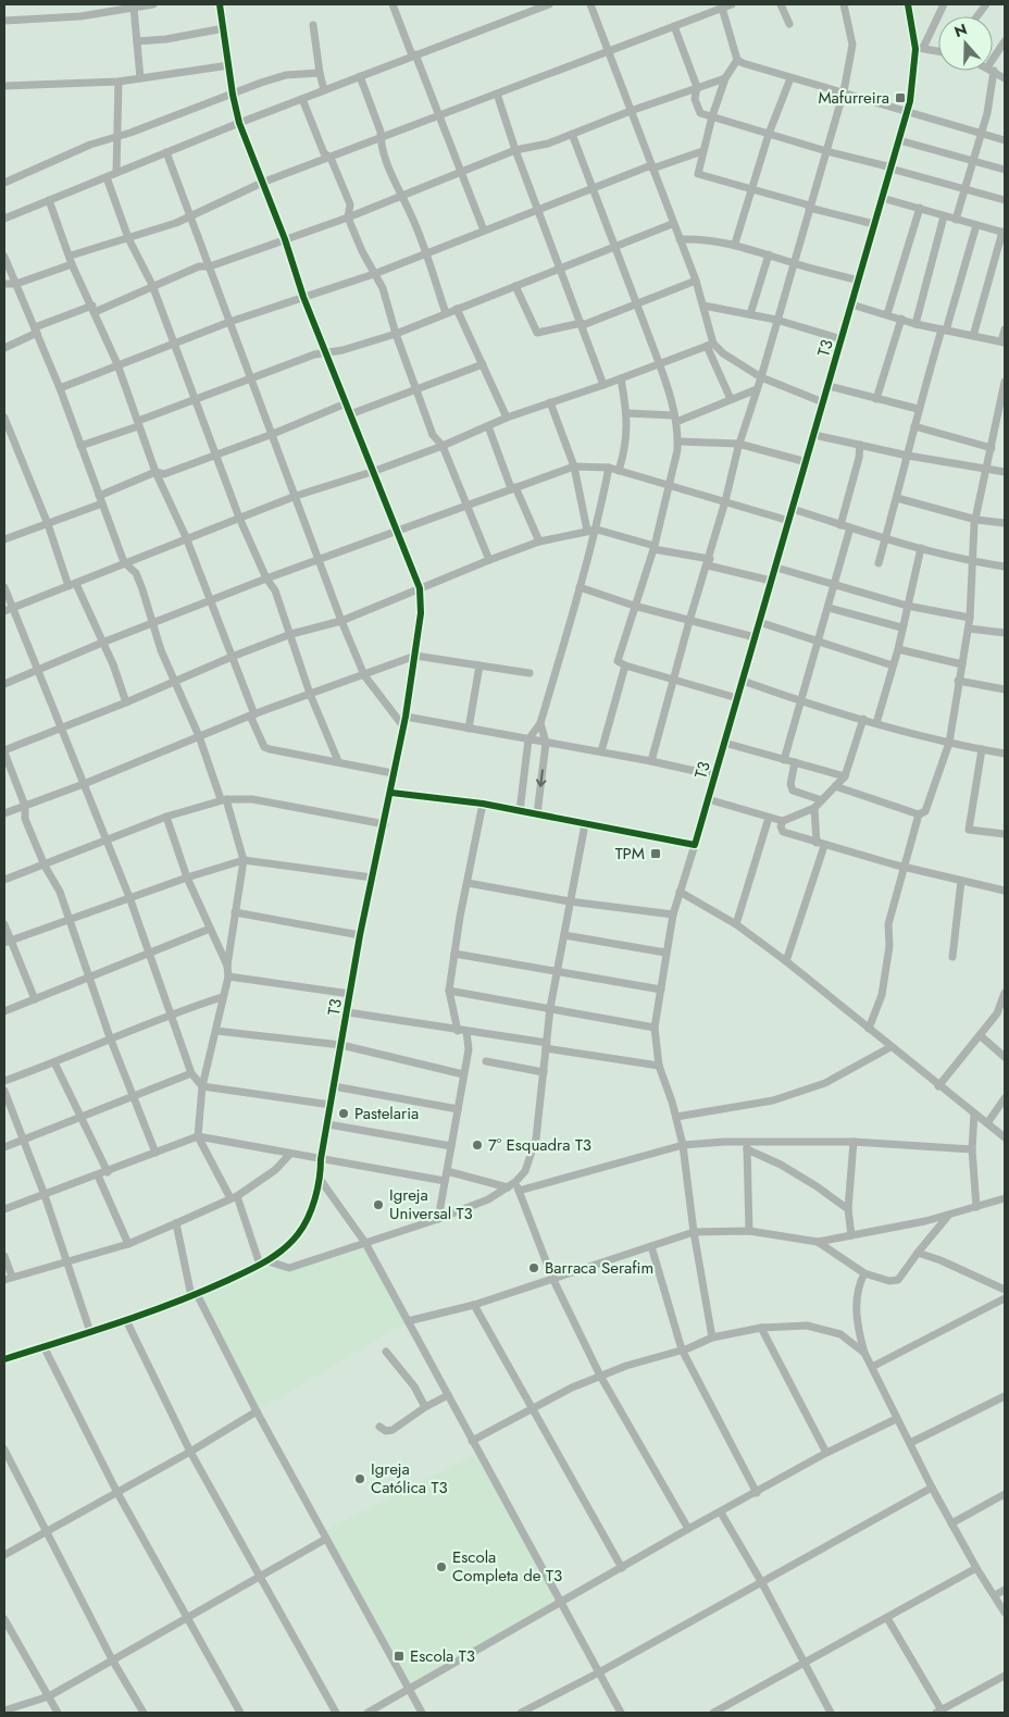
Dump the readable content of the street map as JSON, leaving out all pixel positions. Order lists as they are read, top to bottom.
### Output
{
  "streets": {
    "street": ["T3"]
  },
  "places": {
    "transit": ["Mafurreira", "TPM", "Escola T3"],
    "other": [
      "Pastelaria",
      "7° Esquadra T3",
      "Igreja Universal T3",
      "Barraca Serafim",
      "Igreja Católica T3",
      "Escola Completa de T3"
    ]
  },
  "north": "top"
}
